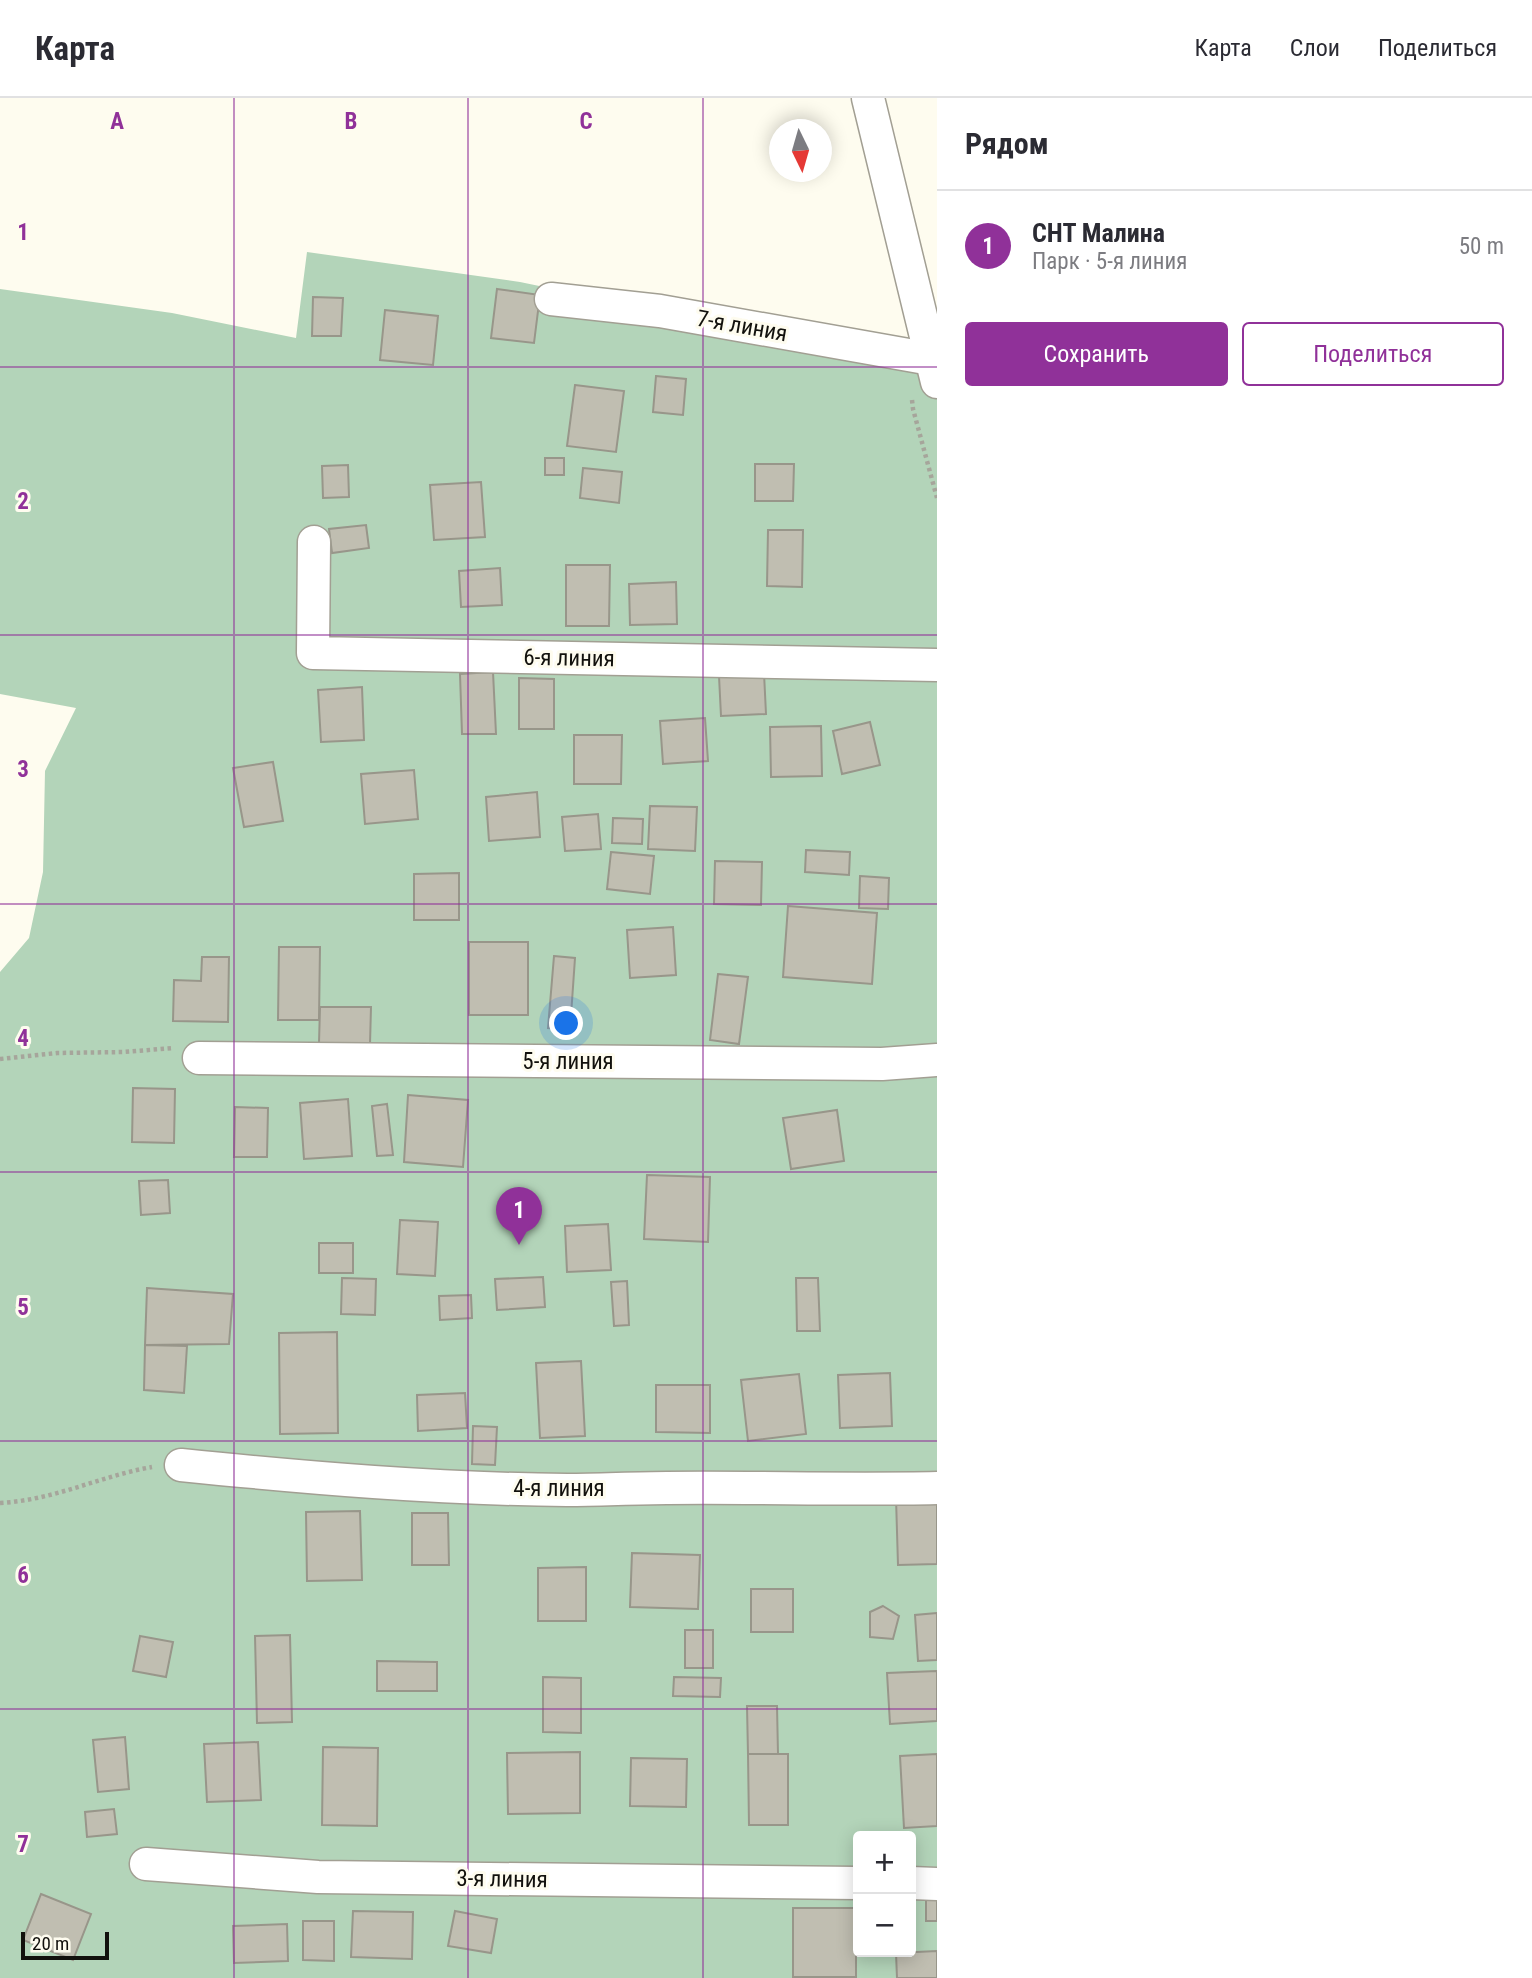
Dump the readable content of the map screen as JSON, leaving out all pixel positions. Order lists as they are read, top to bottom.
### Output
{
  "streets": {
    "street": [
      "7-я линия",
      "6-я линия",
      "5-я линия",
      "4-я линия",
      "3-я линия"
    ]
  },
  "scale_bar": "20 m",
  "north": "bottom",
  "page": {
    "header": "Карта",
    "nav": ["Карта", "Слои", "Поделиться"],
    "heading": "Рядом",
    "list": [
      {
        "mark": "1",
        "name": "СНТ Малина",
        "note": "Парк · 5-я линия",
        "value": "50 m"
      }
    ],
    "buttons": ["Сохранить", "Поделиться"],
    "pins": "1",
    "map_buttons": ["+", "−"],
    "scale": "20 m"
  },
  "grid": {
    "columns": ["A", "B", "C"],
    "rows": [
      "1",
      "2",
      "3",
      "4",
      "5",
      "6",
      "7"
    ]
  }
}
